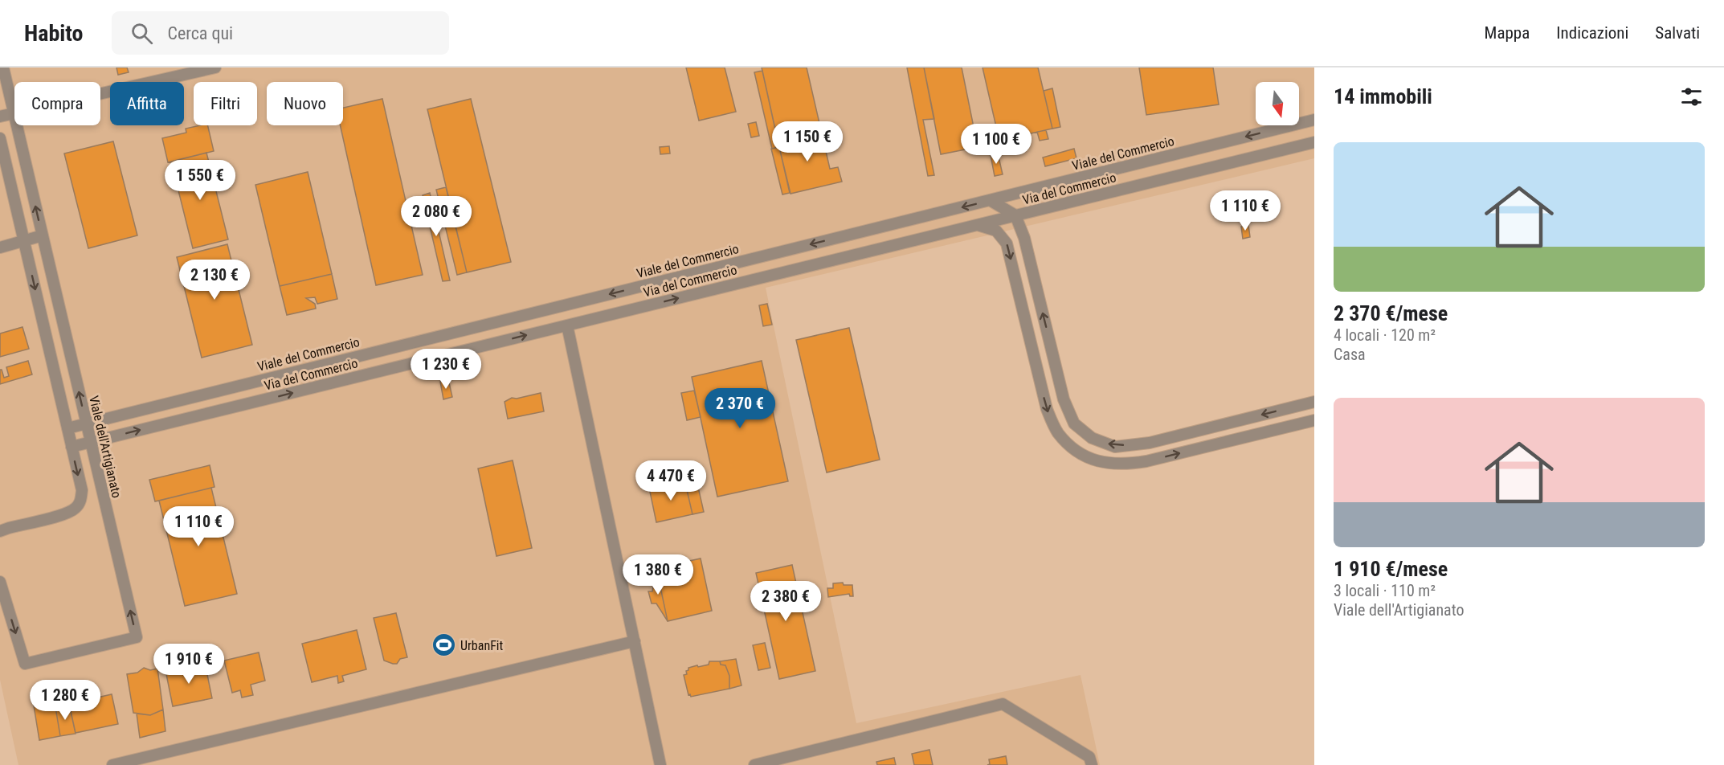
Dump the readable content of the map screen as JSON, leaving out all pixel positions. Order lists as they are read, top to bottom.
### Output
{
  "streets": {
    "street": ["Viale del Commercio", "Via del Commercio", "Viale dell'Artigianato"]
  },
  "crossings": [
    ["Viale del Commercio", "Viale dell'Artigianato"],
    ["Via del Commercio", "Viale dell'Artigianato"]
  ],
  "one_way": ["Viale del Commercio", "Via del Commercio"],
  "places": {
    "sports": ["UrbanFit"]
  },
  "north": "bottom",
  "page": {
    "header": "Habito",
    "search": "Cerca qui",
    "nav": ["Mappa", "Indicazioni", "Salvati"],
    "heading": "14 immobili",
    "chip": [
      "Compra",
      "Affitta",
      "Filtri",
      "Nuovo"
    ],
    "price": [
      "1 150 €",
      "1 100 €",
      "1 550 €",
      "1 110 €",
      "2 080 €",
      "2 130 €",
      "1 230 €",
      "2 370 €",
      "4 470 €",
      "1 110 €",
      "1 380 €",
      "2 380 €",
      "1 910 €",
      "1 280 €"
    ],
    "list": [
      {
        "name": "2 370 €/mese",
        "note": "4 locali · 120 m² · Casa"
      },
      {
        "name": "1 910 €/mese",
        "note": "3 locali · 110 m² · Viale dell'Artigianato"
      }
    ]
  }
}
